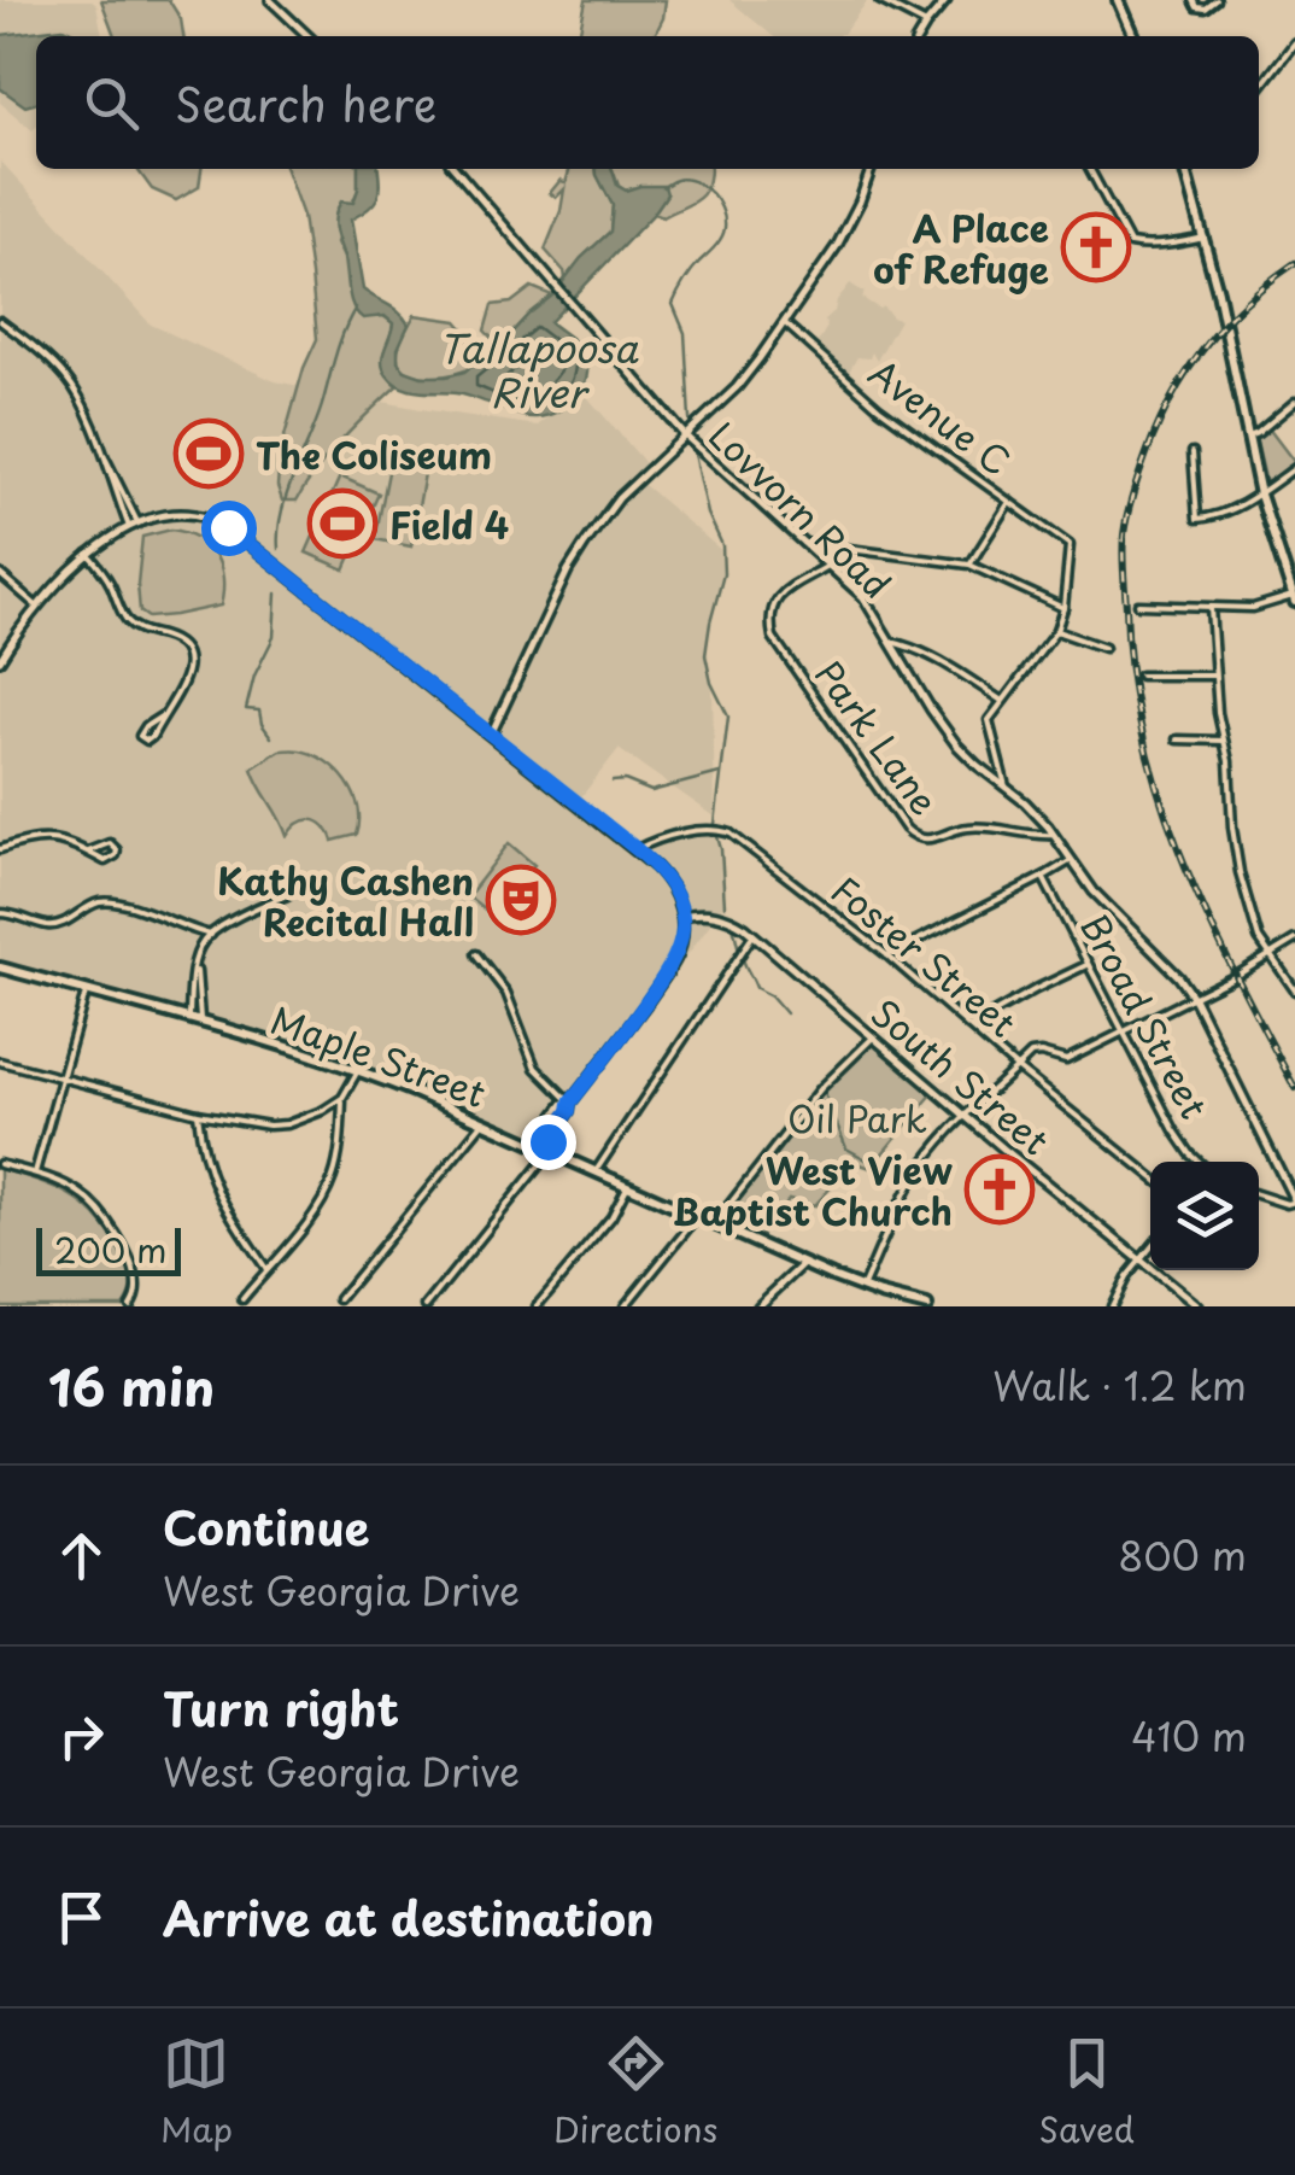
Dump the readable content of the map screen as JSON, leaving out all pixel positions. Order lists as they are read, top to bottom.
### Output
{
  "streets": {
    "main road": ["Maple Street"],
    "street": [
      "Avenue C",
      "Lovvorn Road",
      "Park Lane",
      "Foster Street",
      "Broad Street",
      "South Street"
    ]
  },
  "crossings": [
    ["Lovvorn Road", "Park Lane"]
  ],
  "water": ["Tallapoosa River"],
  "parks": ["Oil Park"],
  "places": {
    "church": ["A Place of Refuge", "West View Baptist Church"],
    "sports": ["The Coliseum", "Field 4"],
    "theatre": ["Kathy Cashen Recital Hall"]
  },
  "scale_bar": "200 m",
  "page": {
    "search": "Search here",
    "scale": "200 m",
    "heading": ["16 min", "Walk · 1.2 km"],
    "list": [
      ["Continue", "West Georgia Drive", "800 m"],
      ["Turn right", "West Georgia Drive", "410 m"],
      "Arrive at destination"
    ],
    "nav": ["Map", "Directions", "Saved"]
  }
}
